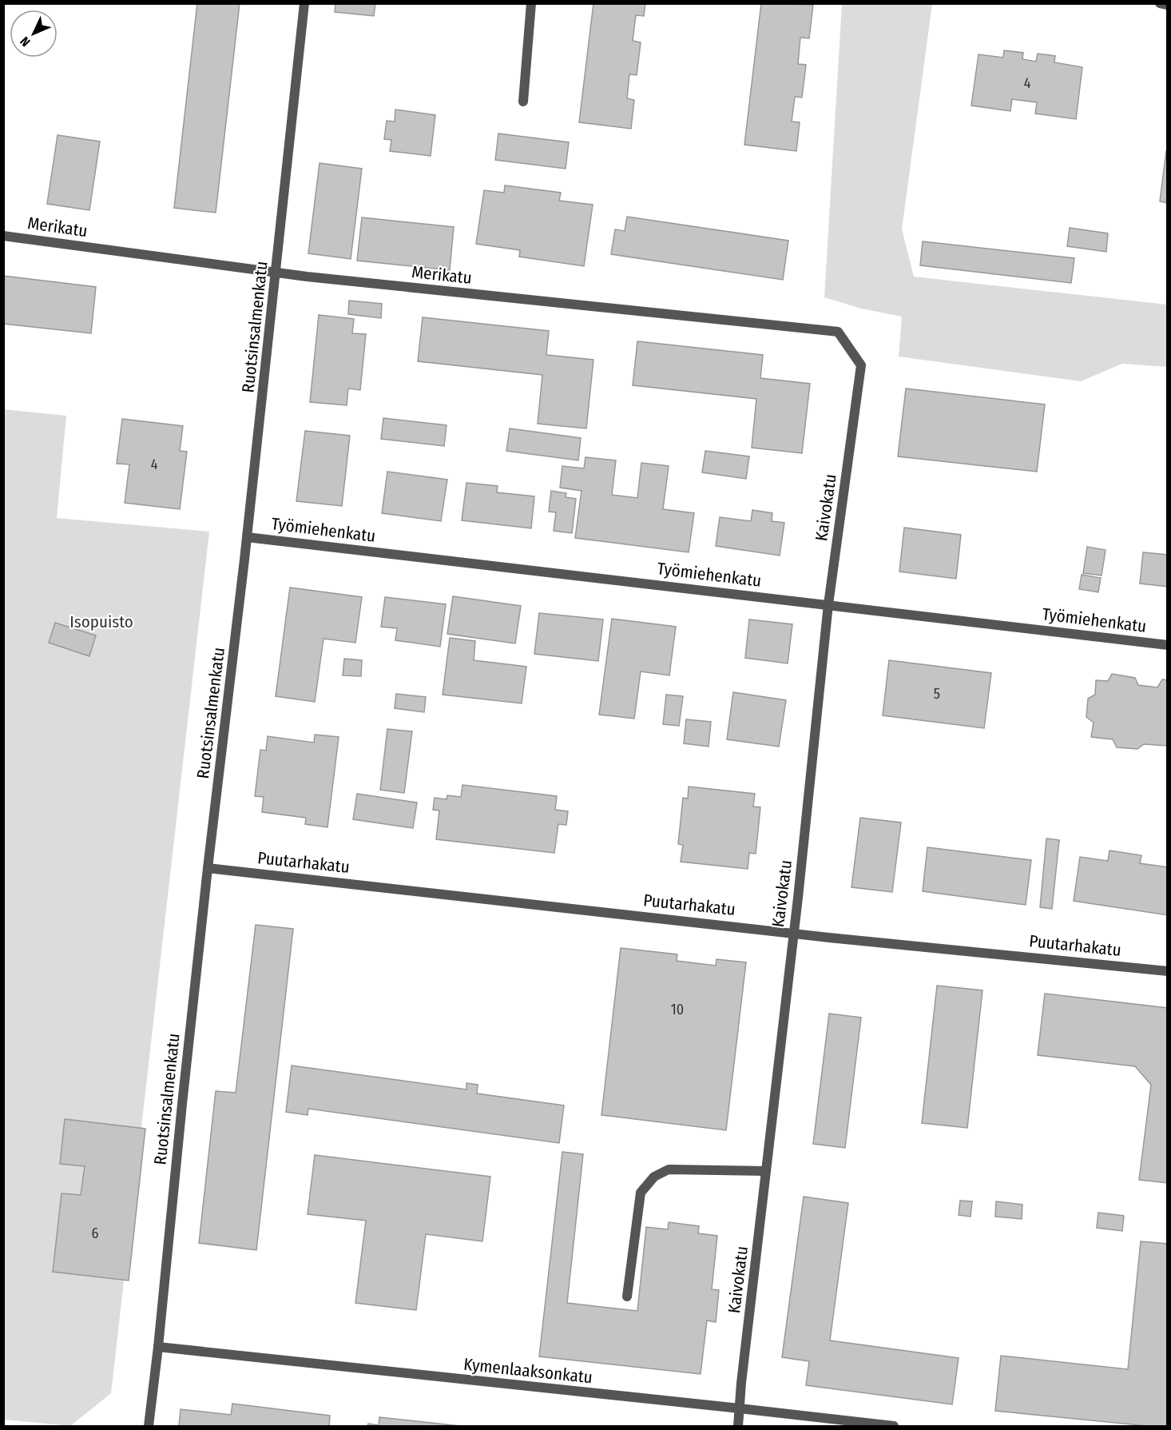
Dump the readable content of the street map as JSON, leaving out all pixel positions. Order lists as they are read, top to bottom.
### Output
{
  "streets": {
    "street": [
      "Merikatu",
      "Ruotsinsalmenkatu",
      "Kaivokatu",
      "Työmiehenkatu",
      "Puutarhakatu",
      "Kymenlaaksonkatu"
    ]
  },
  "crossings": [
    ["Merikatu", "Ruotsinsalmenkatu"],
    ["Merikatu", "Kaivokatu"],
    ["Ruotsinsalmenkatu", "Työmiehenkatu"],
    ["Ruotsinsalmenkatu", "Puutarhakatu"],
    ["Ruotsinsalmenkatu", "Kymenlaaksonkatu"],
    ["Kaivokatu", "Työmiehenkatu"],
    ["Kaivokatu", "Puutarhakatu"],
    ["Kaivokatu", "Kymenlaaksonkatu"]
  ],
  "parks": ["Isopuisto"],
  "house_numbers": [
    "4",
    "4",
    "5",
    "10",
    "6"
  ],
  "north": "bottom left"
}
